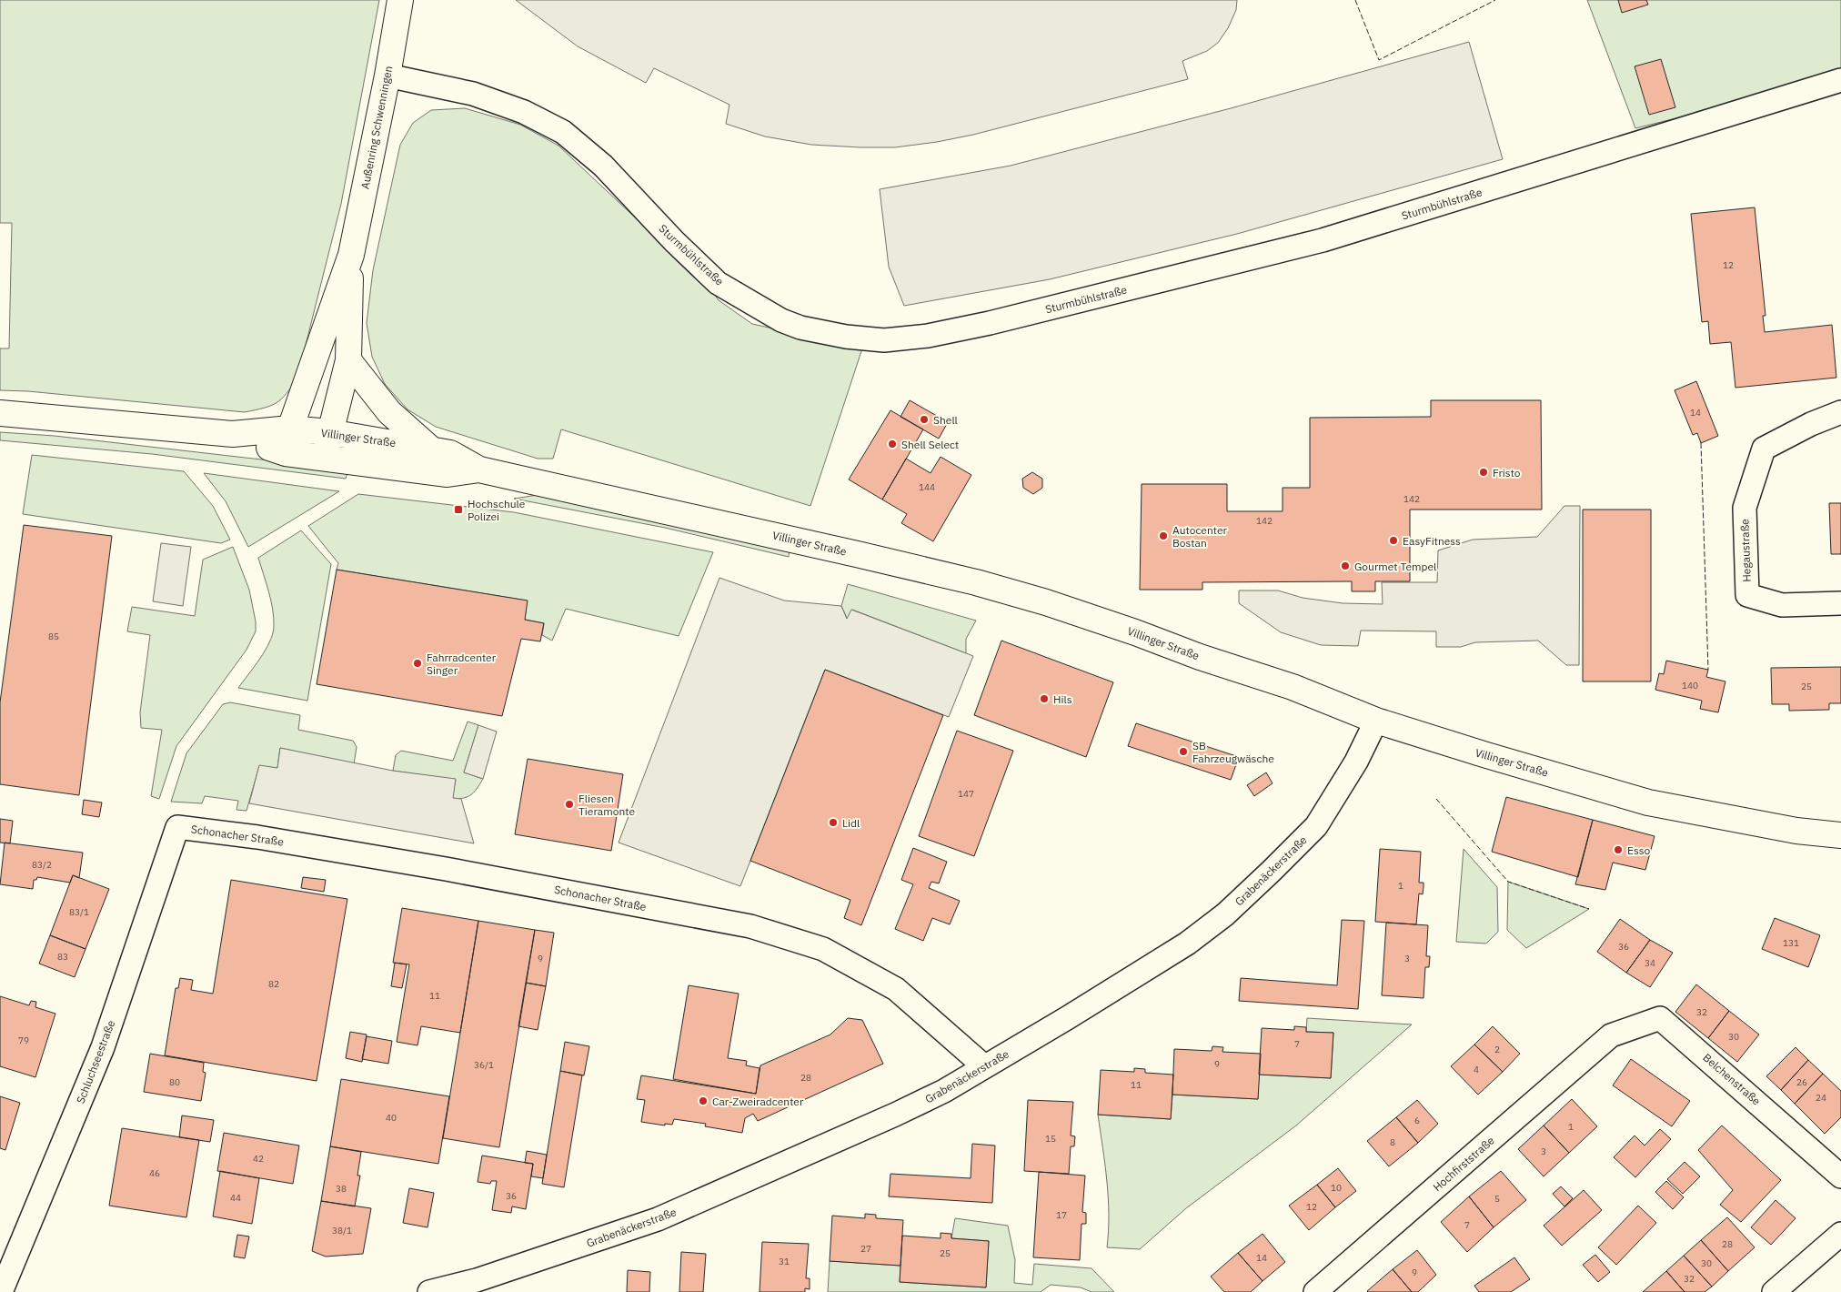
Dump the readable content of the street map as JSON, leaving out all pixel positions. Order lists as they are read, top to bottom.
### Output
{
  "streets": {
    "main road": ["Außenring Schwenningen", "Villinger Straße"],
    "street": [
      "Sturmbühlstraße",
      "Hegaustraße",
      "Schonacher Straße",
      "Grabenäckerstraße",
      "Schluchseestraße",
      "Belchenstraße",
      "Hochfirststraße"
    ]
  },
  "crossings": [
    ["Außenring Schwenningen", "Sturmbühlstraße"],
    ["Außenring Schwenningen", "Villinger Straße"],
    ["Villinger Straße", "Grabenäckerstraße"],
    ["Schonacher Straße", "Grabenäckerstraße"],
    ["Schonacher Straße", "Schluchseestraße"],
    ["Belchenstraße", "Hochfirststraße"]
  ],
  "places": {
    "other": [
      "Shell",
      "Shell Select",
      "Fristo",
      "Autocenter Bostan",
      "EasyFitness",
      "Gourmet Tempel",
      "Fahrradcenter Singer",
      "Hils",
      "SB Fahrzeugwäsche",
      "Fliesen Tieramonte",
      "Lidl",
      "Esso",
      "Car-Zweiradcenter"
    ],
    "transit": ["Hochschule Polizei"]
  },
  "house_numbers": [
    "12",
    "14",
    "144",
    "142",
    "142",
    "85",
    "140",
    "25",
    "147",
    "83/2",
    "1",
    "83/1",
    "131",
    "36",
    "83",
    "9",
    "3",
    "34",
    "82",
    "11",
    "32",
    "30",
    "79",
    "7",
    "2",
    "9",
    "36/1",
    "4",
    "28",
    "80",
    "26",
    "11",
    "24",
    "40",
    "6",
    "1",
    "15",
    "8",
    "3",
    "42",
    "46",
    "10",
    "38",
    "36",
    "44",
    "5",
    "12",
    "17",
    "7",
    "38/1",
    "28",
    "27",
    "25",
    "14",
    "31",
    "30",
    "9",
    "32"
  ]
}
